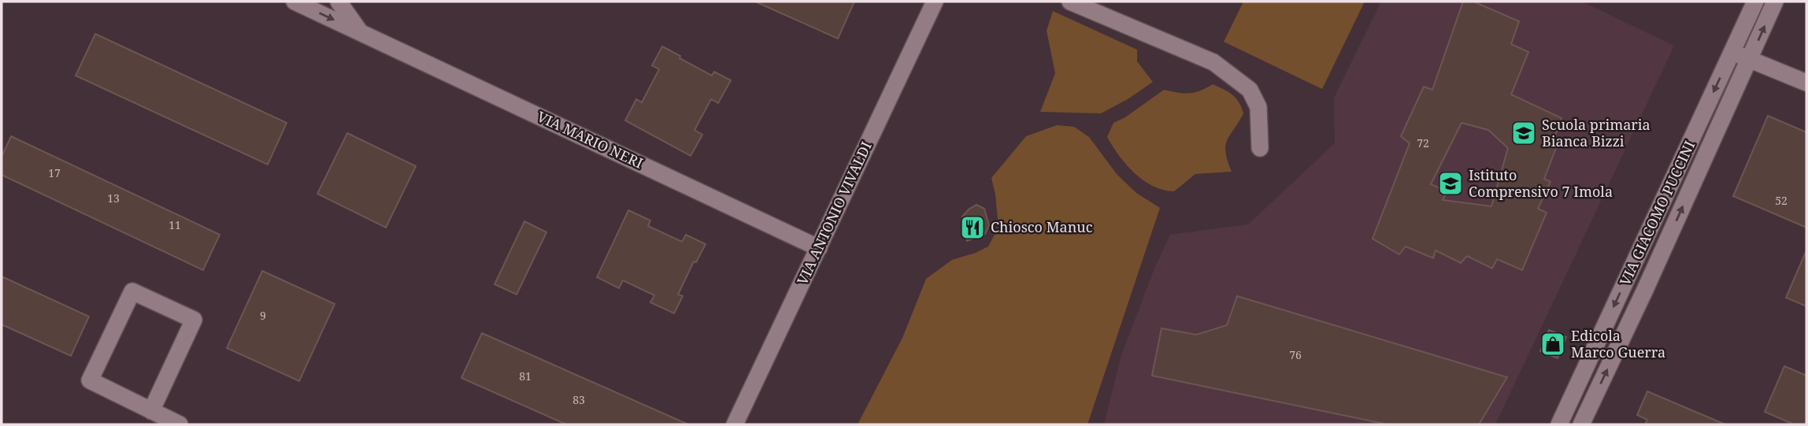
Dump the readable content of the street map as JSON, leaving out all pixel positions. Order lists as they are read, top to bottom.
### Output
{
  "streets": {
    "street": ["VIA MARIO NERI", "VIA ANTONIO VIVALDI", "VIA GIACOMO PUCCINI"]
  },
  "crossings": [
    ["VIA MARIO NERI", "VIA ANTONIO VIVALDI"]
  ],
  "places": {
    "school or university": ["Scuola primaria Bianca Bizzi", "Istituto Comprensivo 7 Imola"],
    "restaurant": ["Chiosco Manuc"],
    "shop": ["Edicola Marco Guerra"]
  },
  "house_numbers": [
    "72",
    "17",
    "13",
    "52",
    "11",
    "9",
    "76",
    "81",
    "83"
  ]
}
